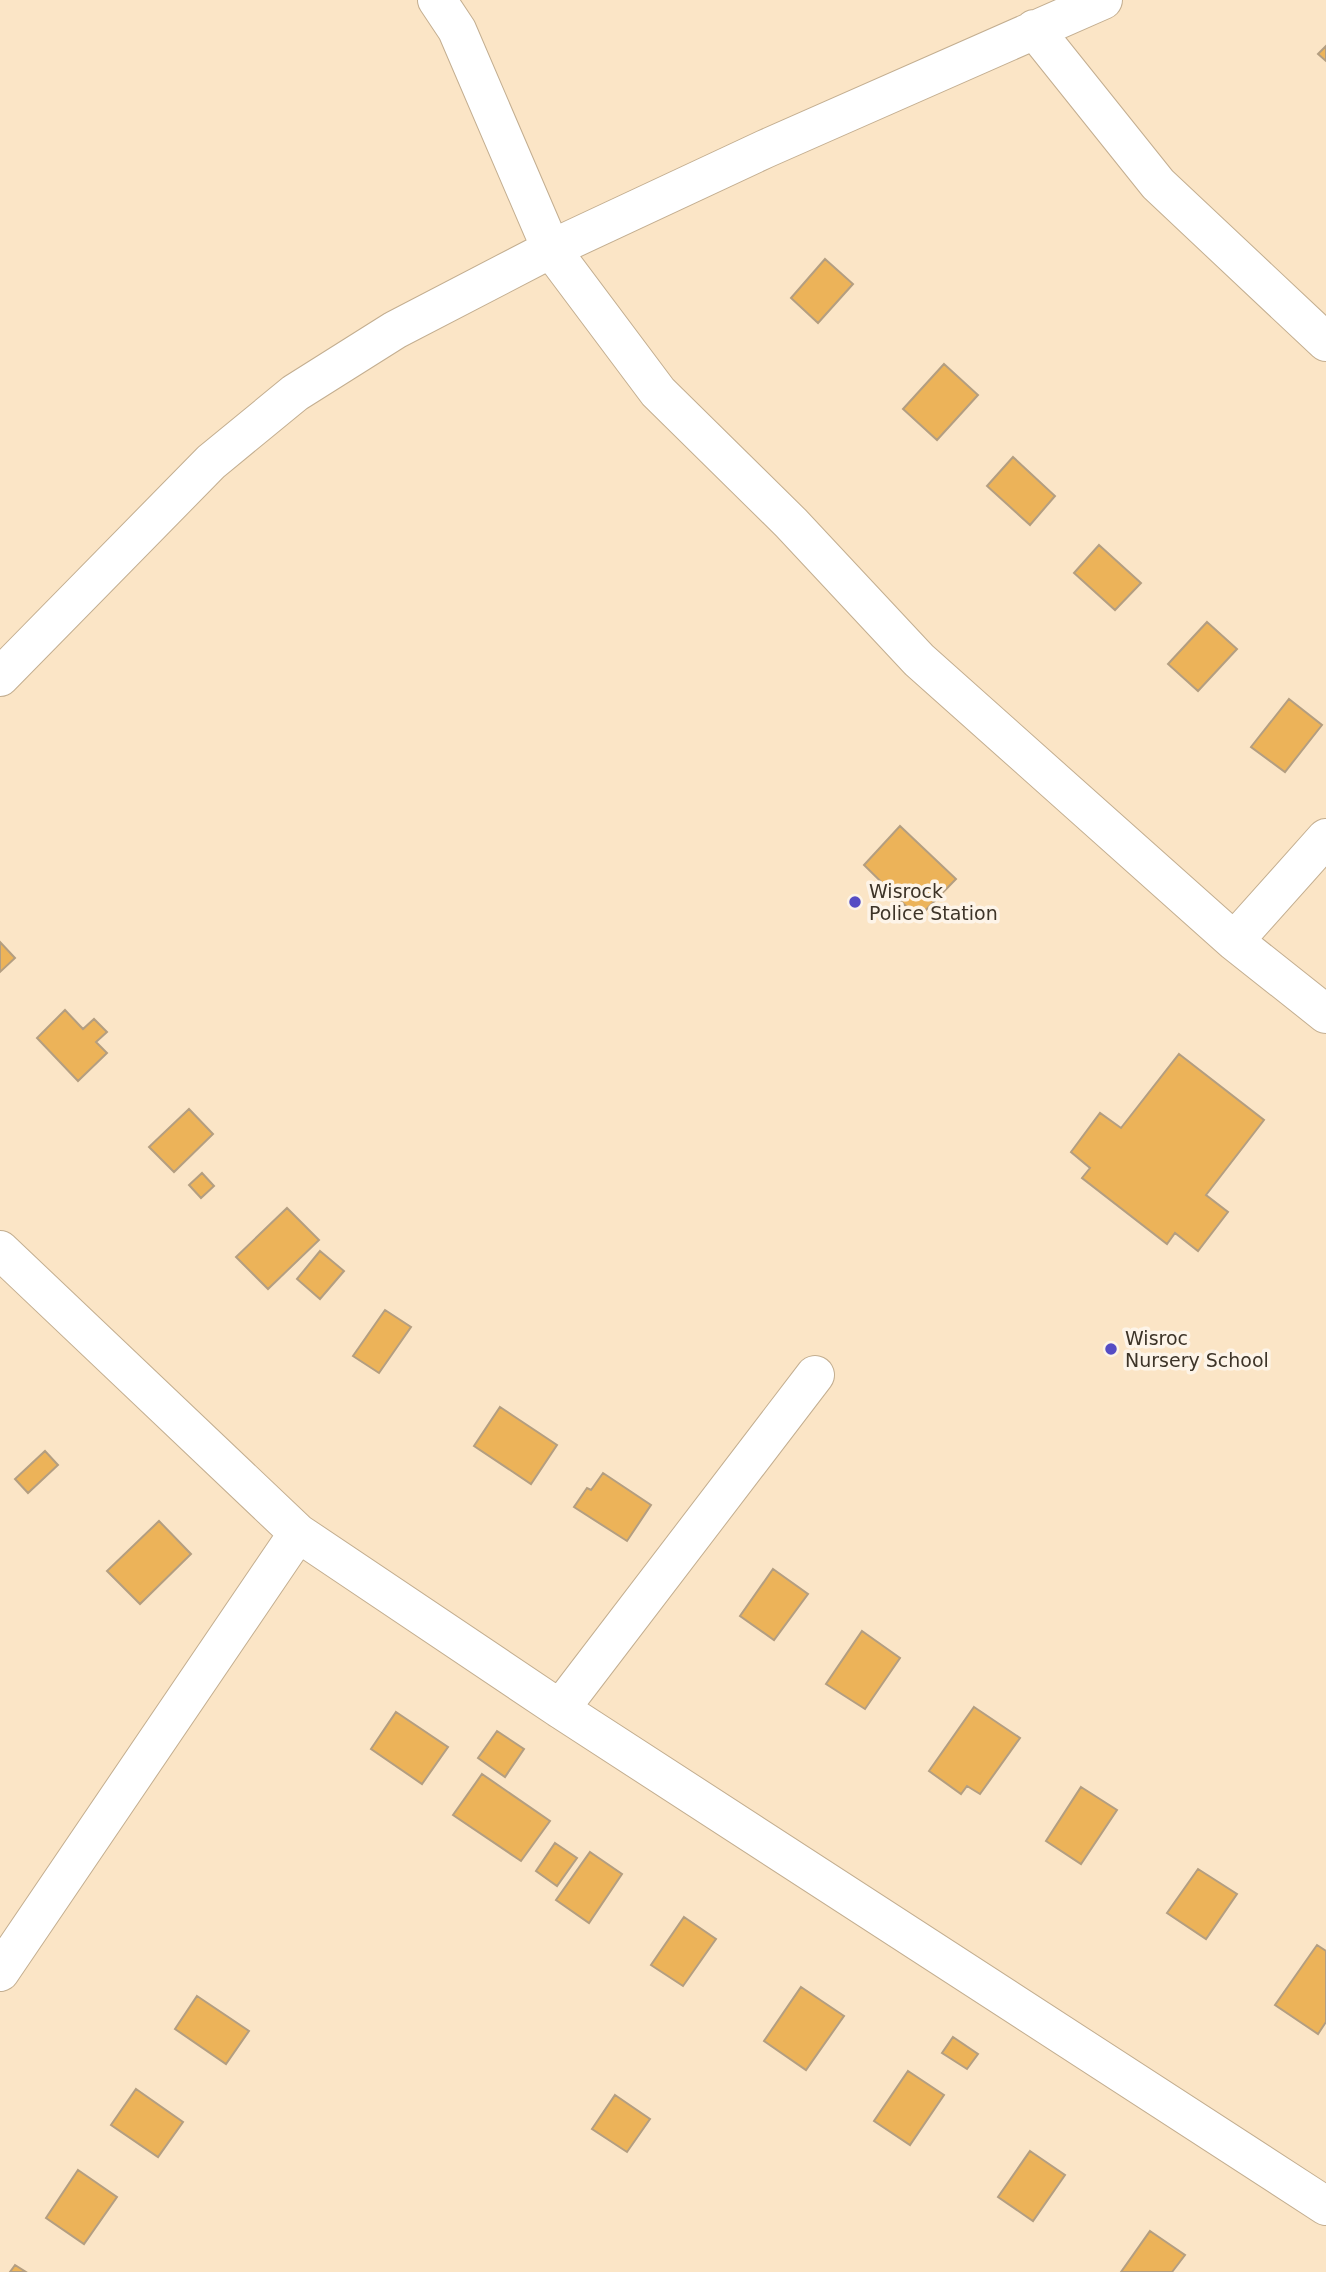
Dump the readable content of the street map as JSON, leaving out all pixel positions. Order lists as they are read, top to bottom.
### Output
{
  "places": ["Wisrock Police Station", "Wisroc Nursery School"]
}
